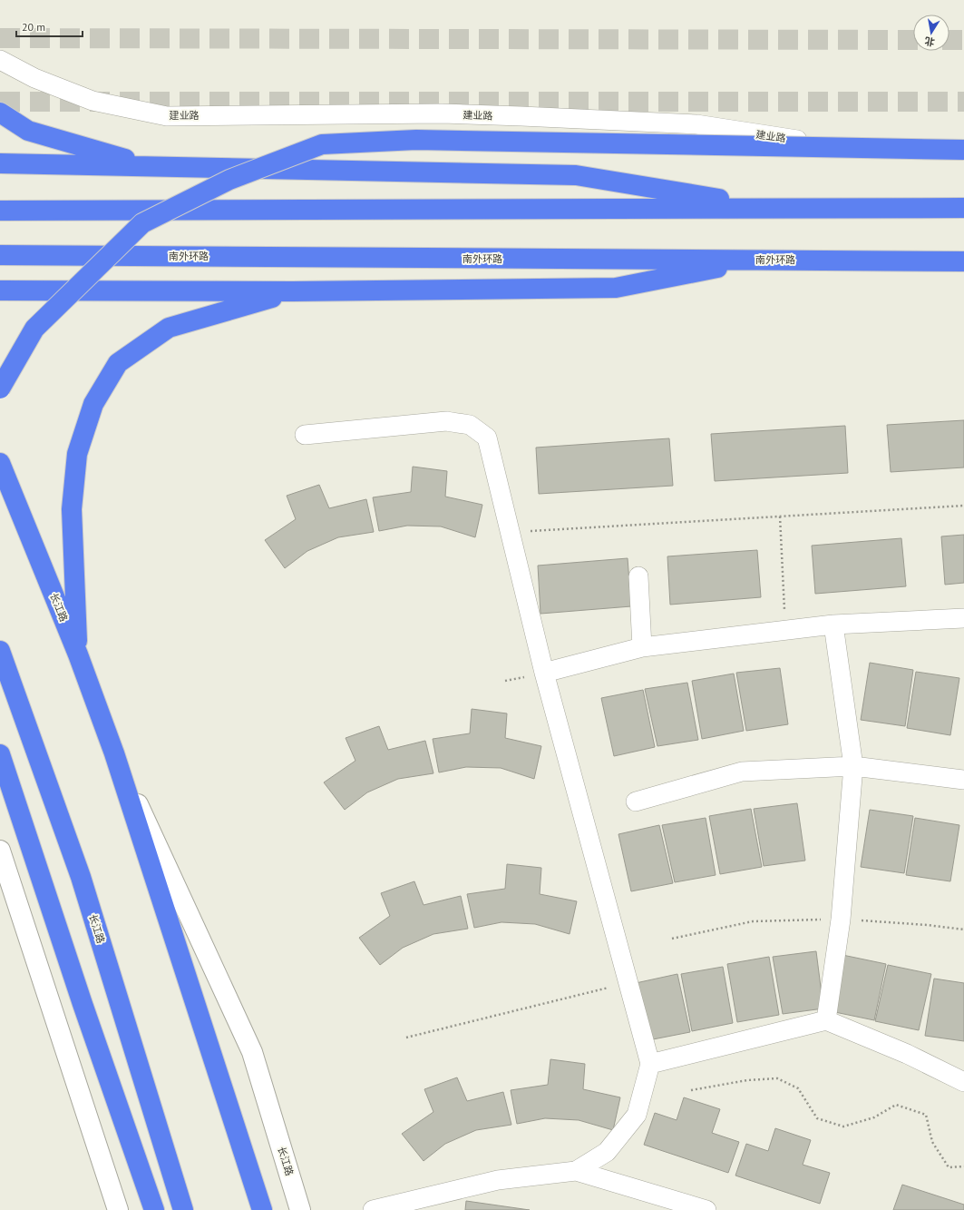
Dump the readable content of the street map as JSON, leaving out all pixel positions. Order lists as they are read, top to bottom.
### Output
{
  "streets": {
    "highway": ["南外环路", "长江路"],
    "street": ["建业路"]
  },
  "scale_bar": "20 m",
  "north": "bottom"
}
